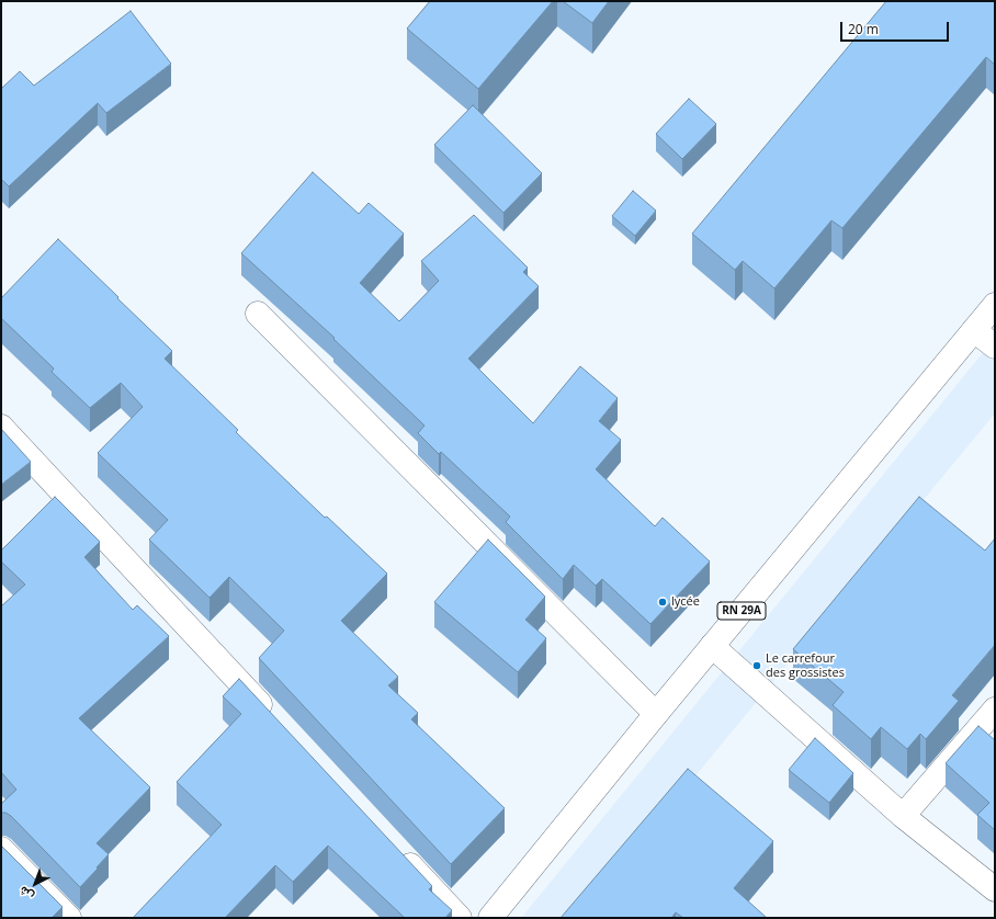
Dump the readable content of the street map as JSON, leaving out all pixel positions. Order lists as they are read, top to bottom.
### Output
{
  "streets": {
    "street": ["RN 29A"]
  },
  "places": ["lycée", "Le carrefour des grossistes"],
  "scale_bar": "20 m",
  "north": "bottom left"
}
